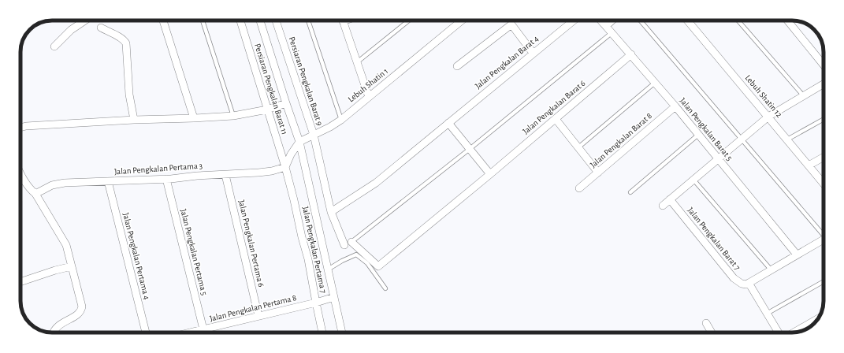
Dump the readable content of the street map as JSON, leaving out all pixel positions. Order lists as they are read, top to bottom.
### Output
{
  "streets": {
    "street": [
      "Jalan Pengkalan Barat 4",
      "Persiaran Pengkalan Barat 9",
      "Lebuh Shatin 1",
      "Persiaran Pengkalan Barat 11",
      "Lebuh Shatin 12",
      "Jalan Pengkalan Barat 6",
      "Jalan Pengkalan Barat 5",
      "Jalan Pengkalan Barat 8",
      "Jalan Pengkalan Pertama 3",
      "Jalan Pengkalan Barat 7",
      "Jalan Pengkalan Pertama 6",
      "Jalan Pengkalan Pertama 7",
      "Jalan Pengkalan Pertama 5",
      "Jalan Pengkalan Pertama 4",
      "Jalan Pengkalan Pertama 8"
    ]
  },
  "crossings": [
    ["Jalan Pengkalan Barat 4", "Persiaran Pengkalan Barat 9"],
    ["Persiaran Pengkalan Barat 9", "Lebuh Shatin 1"],
    ["Persiaran Pengkalan Barat 9", "Jalan Pengkalan Barat 6"],
    ["Lebuh Shatin 1", "Persiaran Pengkalan Barat 11"],
    ["Lebuh Shatin 1", "Jalan Pengkalan Pertama 3"],
    ["Lebuh Shatin 1", "Jalan Pengkalan Pertama 7"],
    ["Persiaran Pengkalan Barat 11", "Jalan Pengkalan Pertama 3"],
    ["Persiaran Pengkalan Barat 11", "Jalan Pengkalan Pertama 7"],
    ["Jalan Pengkalan Barat 6", "Jalan Pengkalan Barat 5"],
    ["Jalan Pengkalan Barat 5", "Jalan Pengkalan Barat 8"],
    ["Jalan Pengkalan Pertama 3", "Jalan Pengkalan Pertama 6"],
    ["Jalan Pengkalan Pertama 3", "Jalan Pengkalan Pertama 7"],
    ["Jalan Pengkalan Pertama 3", "Jalan Pengkalan Pertama 5"],
    ["Jalan Pengkalan Pertama 3", "Jalan Pengkalan Pertama 4"],
    ["Jalan Pengkalan Pertama 6", "Jalan Pengkalan Pertama 8"],
    ["Jalan Pengkalan Pertama 7", "Jalan Pengkalan Pertama 8"],
    ["Jalan Pengkalan Pertama 5", "Jalan Pengkalan Pertama 8"]
  ]
}
